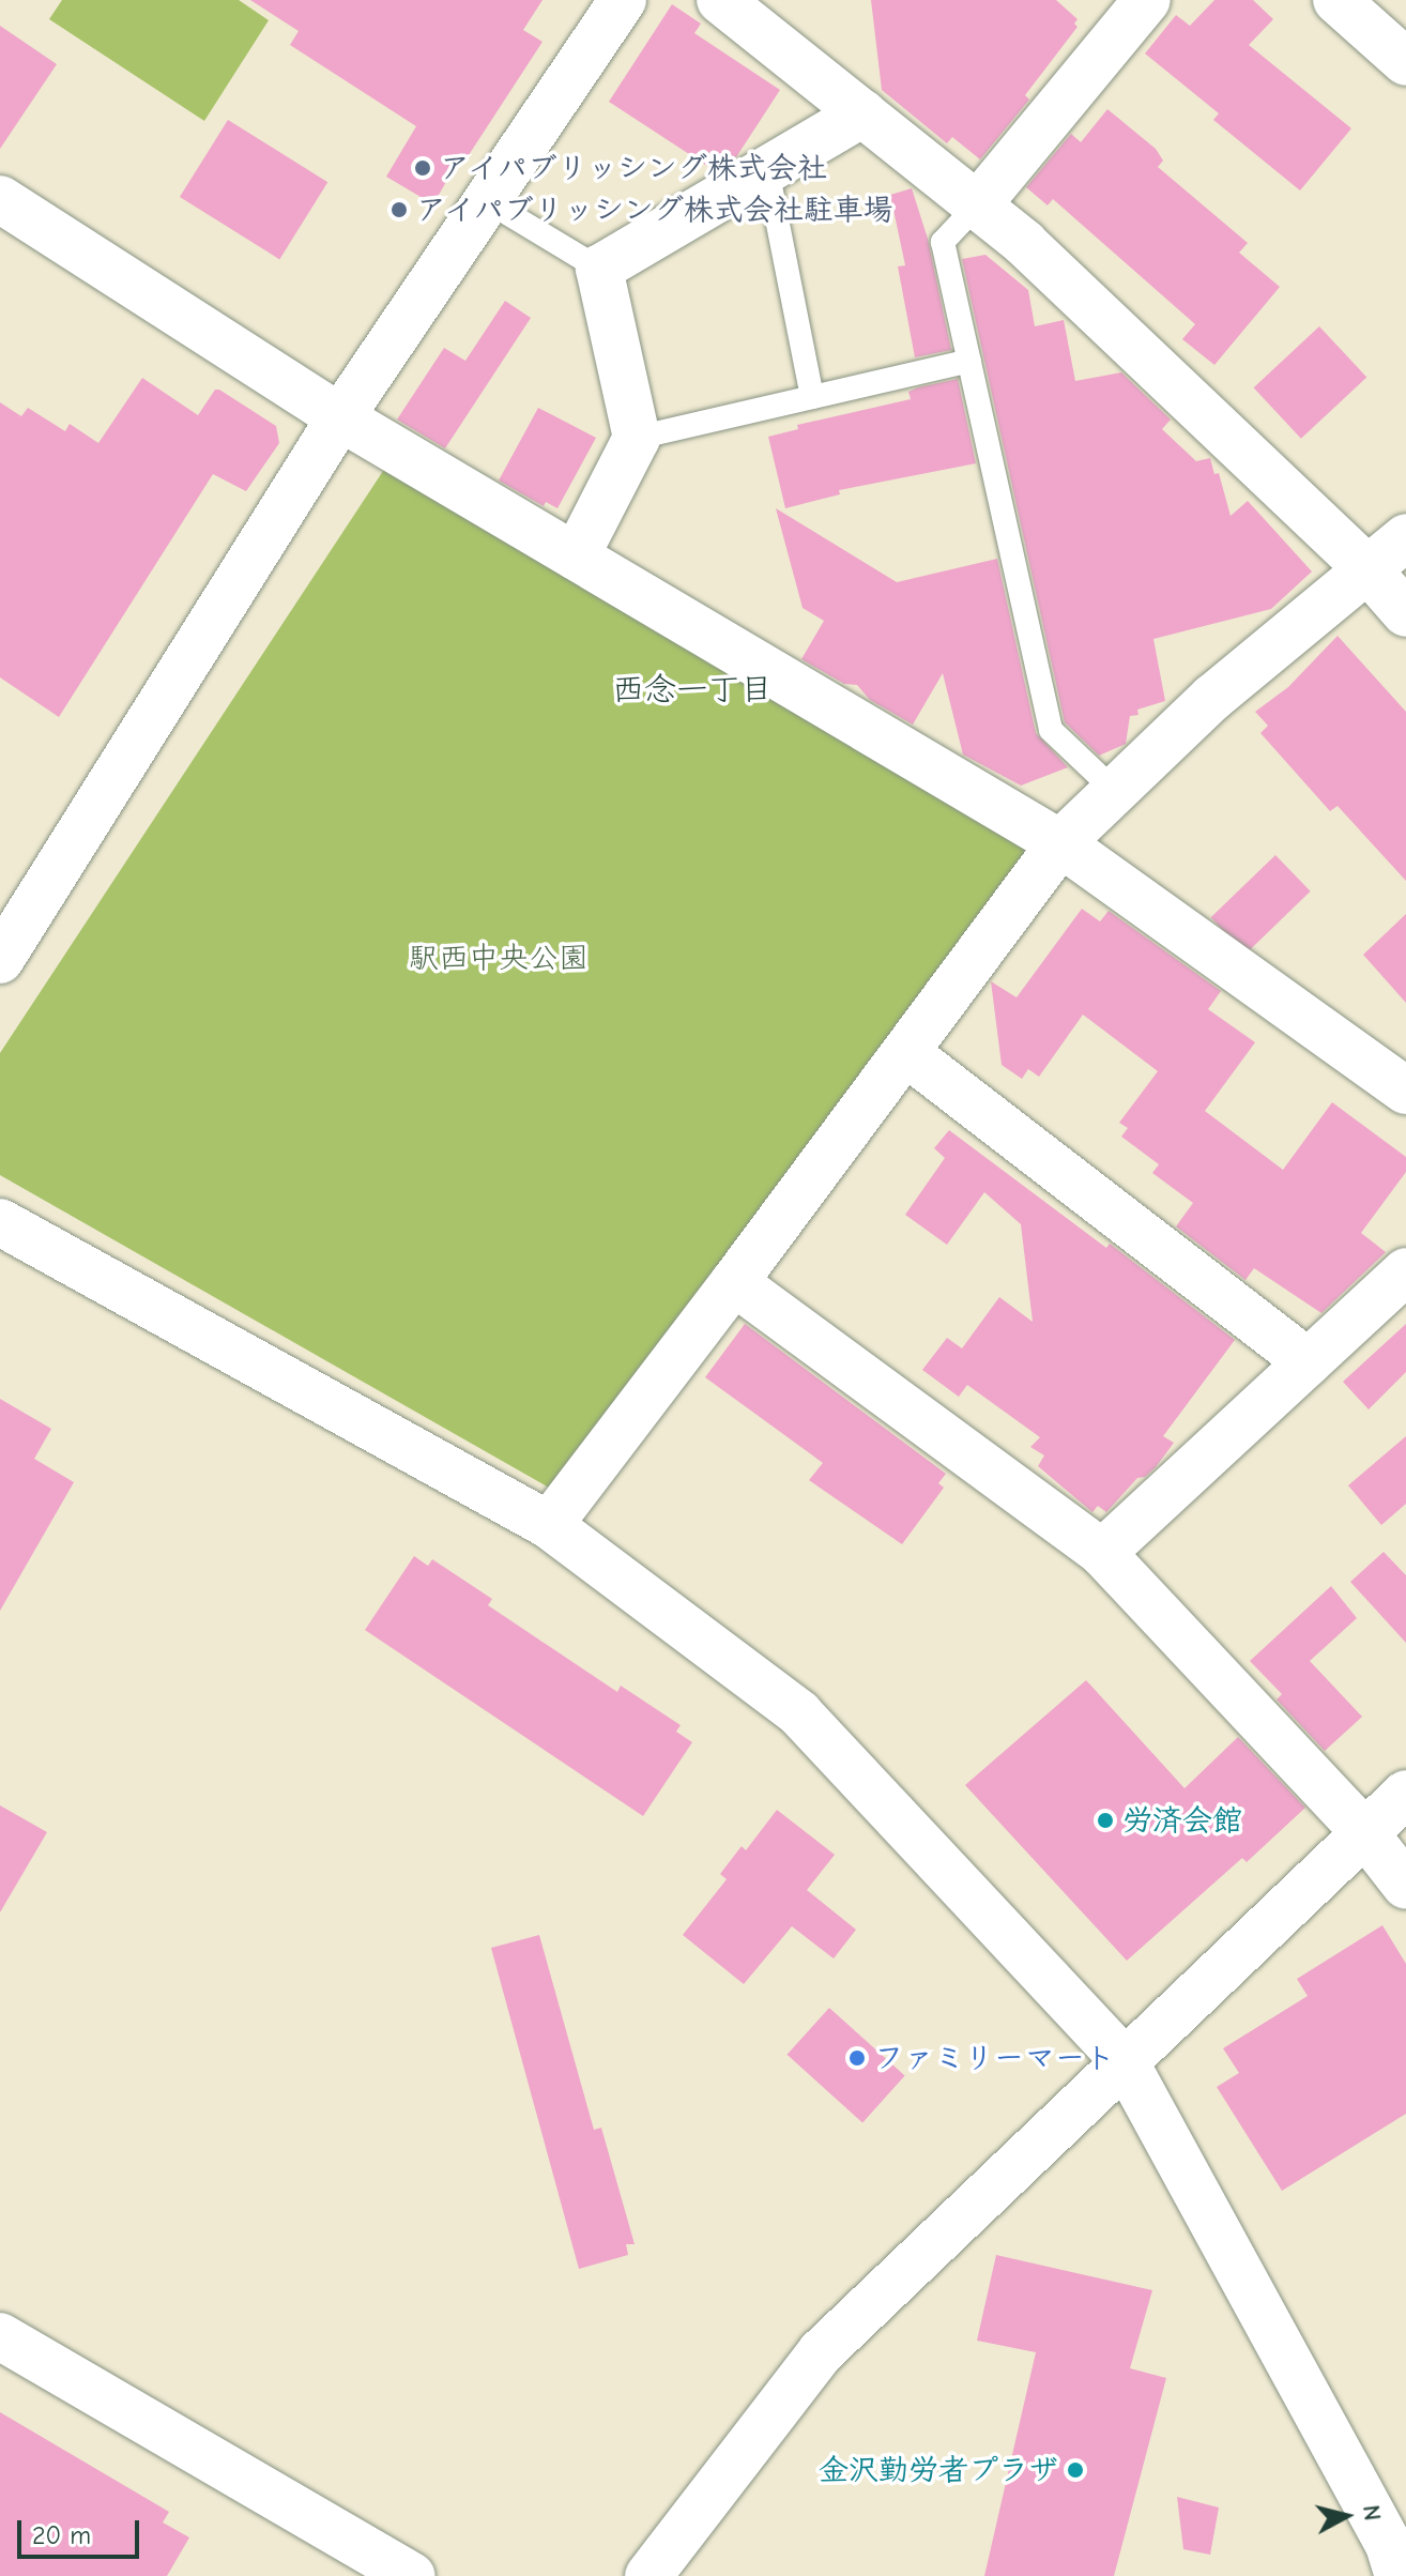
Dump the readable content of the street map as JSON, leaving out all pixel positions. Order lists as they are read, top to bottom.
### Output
{
  "districts": ["西念一丁目"],
  "parks": ["駅西中央公園"],
  "places": [
    "アイパブリッシング株式会社",
    "アイパブリッシング株式会社駐車場",
    "労済会館",
    "ファミリーマート",
    "金沢勤労者プラザ"
  ],
  "scale_bar": "20 m",
  "north": "right"
}
